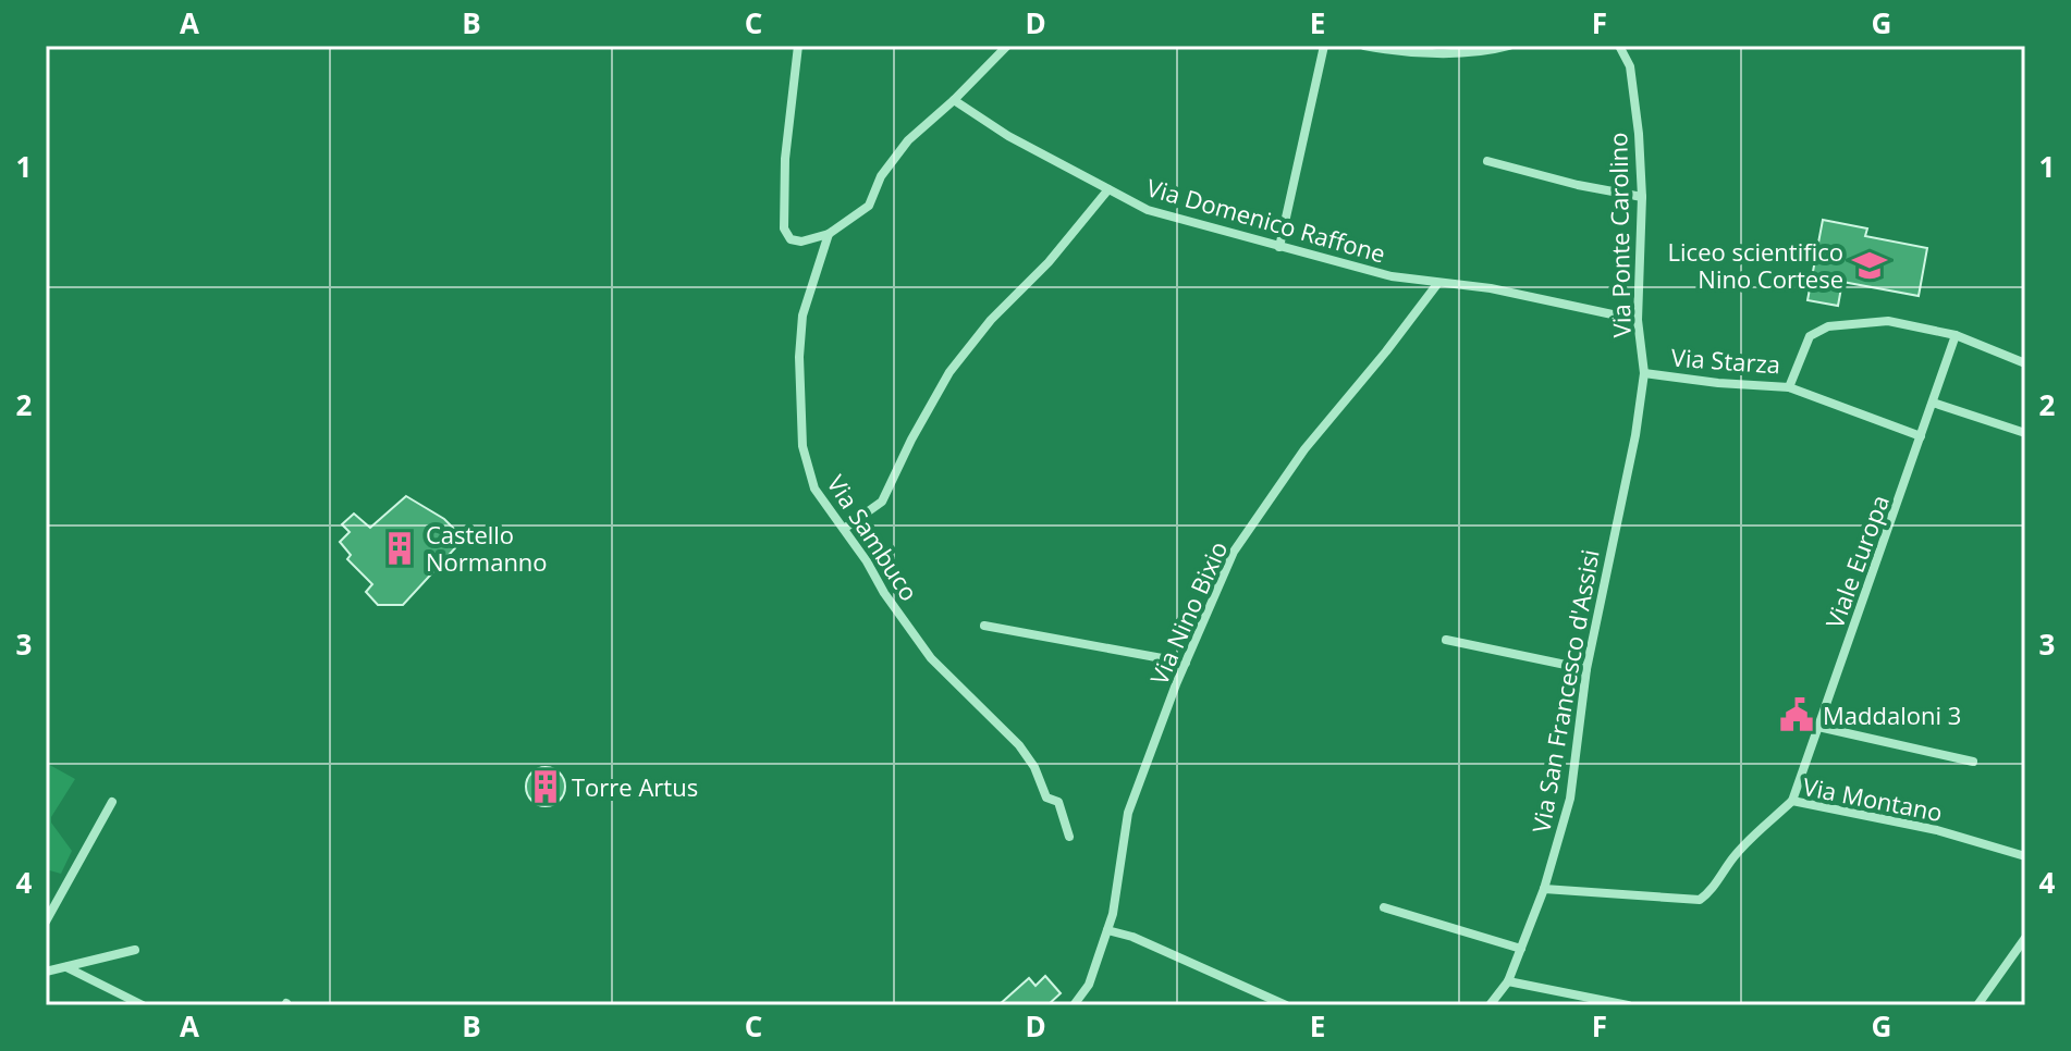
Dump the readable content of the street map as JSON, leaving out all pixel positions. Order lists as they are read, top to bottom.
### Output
{
  "streets": {
    "street": [
      "Via Domenico Raffone",
      "Via Ponte Carolino",
      "Via Starza",
      "Via Sambuco",
      "Viale Europa",
      "Via Nino Bixio",
      "Via San Francesco d'Assisi",
      "Via Montano"
    ]
  },
  "crossings": [
    ["Via Domenico Raffone", "Via Ponte Carolino"],
    ["Via Domenico Raffone", "Via Nino Bixio"],
    ["Via Ponte Carolino", "Via Starza"],
    ["Via Ponte Carolino", "Via San Francesco d'Assisi"],
    ["Via Starza", "Viale Europa"],
    ["Via Starza", "Via San Francesco d'Assisi"],
    ["Viale Europa", "Via Montano"],
    ["Via San Francesco d'Assisi", "Via Montano"]
  ],
  "places": {
    "school or university": ["Liceo scientifico Nino Cortese"],
    "building": ["Castello Normanno", "Torre Artus"],
    "public building": ["Maddaloni 3"]
  },
  "grid": {
    "columns": [
      "A",
      "B",
      "C",
      "D",
      "E",
      "F",
      "G"
    ],
    "rows": [
      "1",
      "2",
      "3",
      "4"
    ]
  }
}
